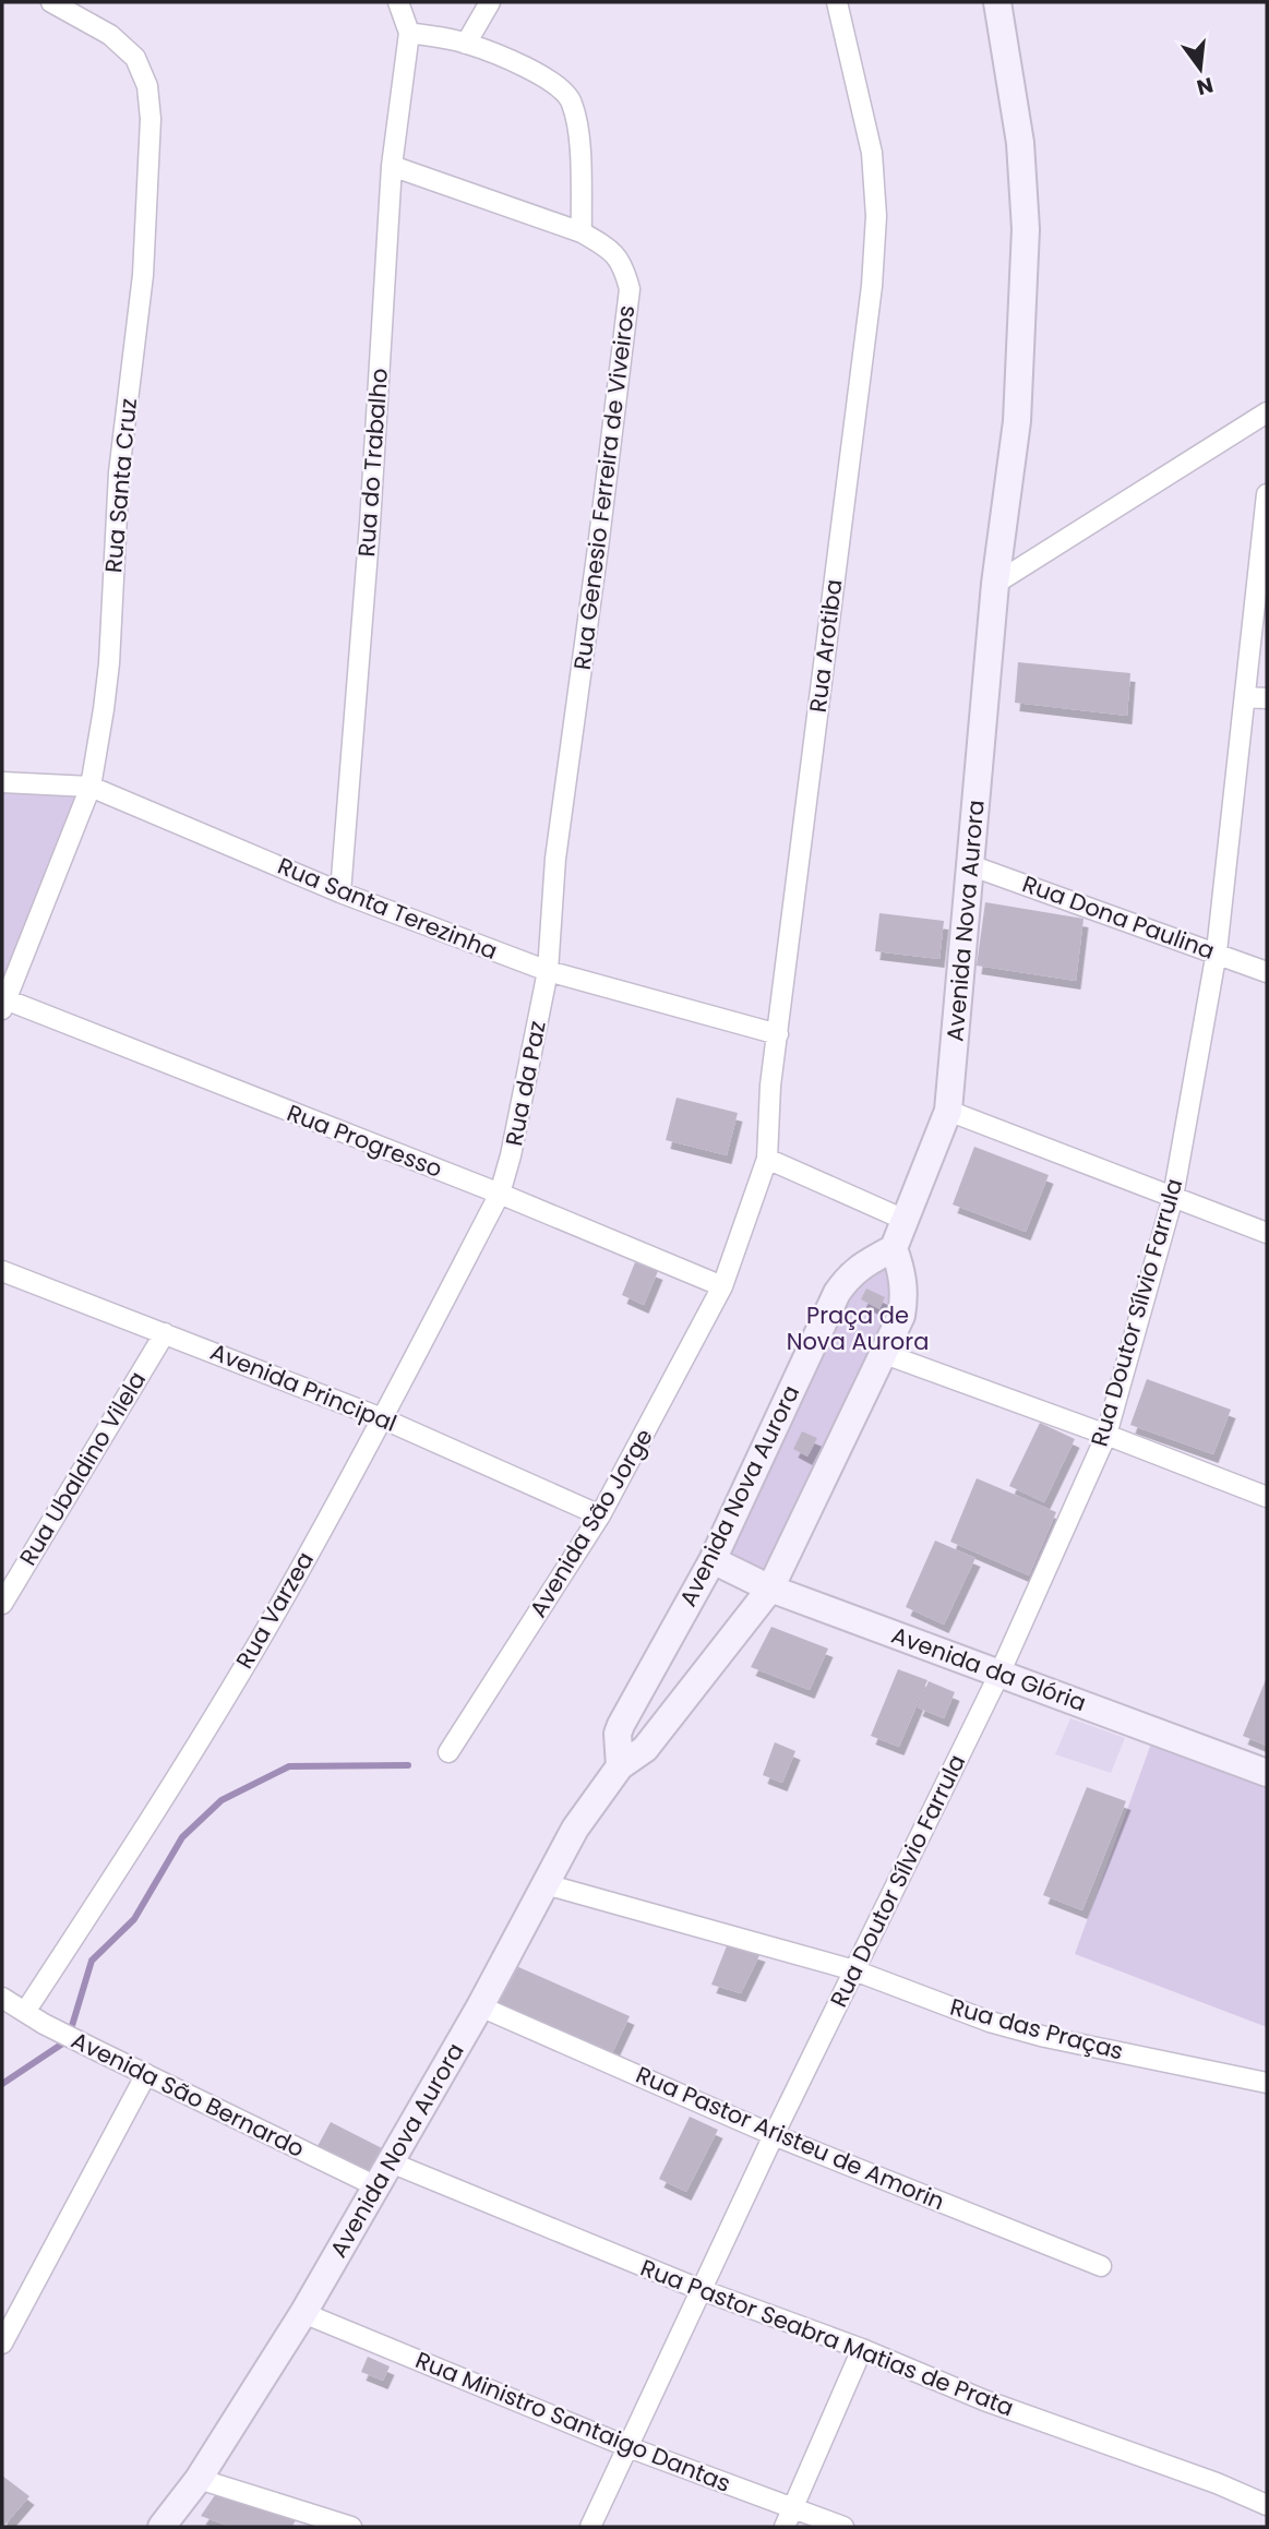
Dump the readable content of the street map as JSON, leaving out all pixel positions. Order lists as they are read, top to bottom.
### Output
{
  "streets": {
    "street": [
      "Rua do Trabalho",
      "Rua Santa Cruz",
      "Rua Genesio Ferreira de Viveiros",
      "Rua Arotiba",
      "Rua Santa Terezinha",
      "Rua Dona Paulina",
      "Avenida Nova Aurora",
      "Rua da Paz",
      "Rua Progresso",
      "Rua Doutor Sílvio Farrula",
      "Avenida Principal",
      "Rua Ubaldino Vilela",
      "Avenida São Jorge",
      "Rua Varzea",
      "Avenida da Glória",
      "Rua das Praças",
      "Avenida São Bernardo",
      "Rua Pastor Aristeu de Amorin",
      "Rua Pastor Seabra Matias de Prata",
      "Rua Ministro Santaigo Dantas"
    ]
  },
  "crossings": [
    ["Rua do Trabalho", "Rua Genesio Ferreira de Viveiros"],
    ["Rua do Trabalho", "Rua Santa Terezinha"],
    ["Rua Santa Cruz", "Rua Santa Terezinha"],
    ["Rua Santa Cruz", "Rua Progresso"],
    ["Rua Genesio Ferreira de Viveiros", "Rua Santa Terezinha"],
    ["Rua Genesio Ferreira de Viveiros", "Rua da Paz"],
    ["Rua Arotiba", "Rua Santa Terezinha"],
    ["Rua Arotiba", "Rua Progresso"],
    ["Rua Arotiba", "Avenida São Jorge"],
    ["Rua Santa Terezinha", "Rua da Paz"],
    ["Rua Dona Paulina", "Avenida Nova Aurora"],
    ["Rua Dona Paulina", "Rua Doutor Sílvio Farrula"],
    ["Avenida Nova Aurora", "Avenida da Glória"],
    ["Avenida Nova Aurora", "Rua das Praças"],
    ["Avenida Nova Aurora", "Avenida São Bernardo"],
    ["Avenida Nova Aurora", "Rua Pastor Aristeu de Amorin"],
    ["Avenida Nova Aurora", "Rua Pastor Seabra Matias de Prata"],
    ["Avenida Nova Aurora", "Rua Ministro Santaigo Dantas"],
    ["Rua da Paz", "Rua Progresso"],
    ["Rua da Paz", "Rua Varzea"],
    ["Rua Progresso", "Avenida São Jorge"],
    ["Rua Progresso", "Rua Varzea"],
    ["Rua Doutor Sílvio Farrula", "Avenida da Glória"],
    ["Rua Doutor Sílvio Farrula", "Rua das Praças"],
    ["Rua Doutor Sílvio Farrula", "Rua Pastor Aristeu de Amorin"],
    ["Rua Doutor Sílvio Farrula", "Rua Pastor Seabra Matias de Prata"],
    ["Rua Doutor Sílvio Farrula", "Rua Ministro Santaigo Dantas"],
    ["Avenida Principal", "Rua Ubaldino Vilela"],
    ["Avenida Principal", "Avenida São Jorge"],
    ["Avenida Principal", "Rua Varzea"],
    ["Rua Varzea", "Avenida São Bernardo"]
  ],
  "parks": ["Praça de Nova Aurora"],
  "north": "bottom"
}
